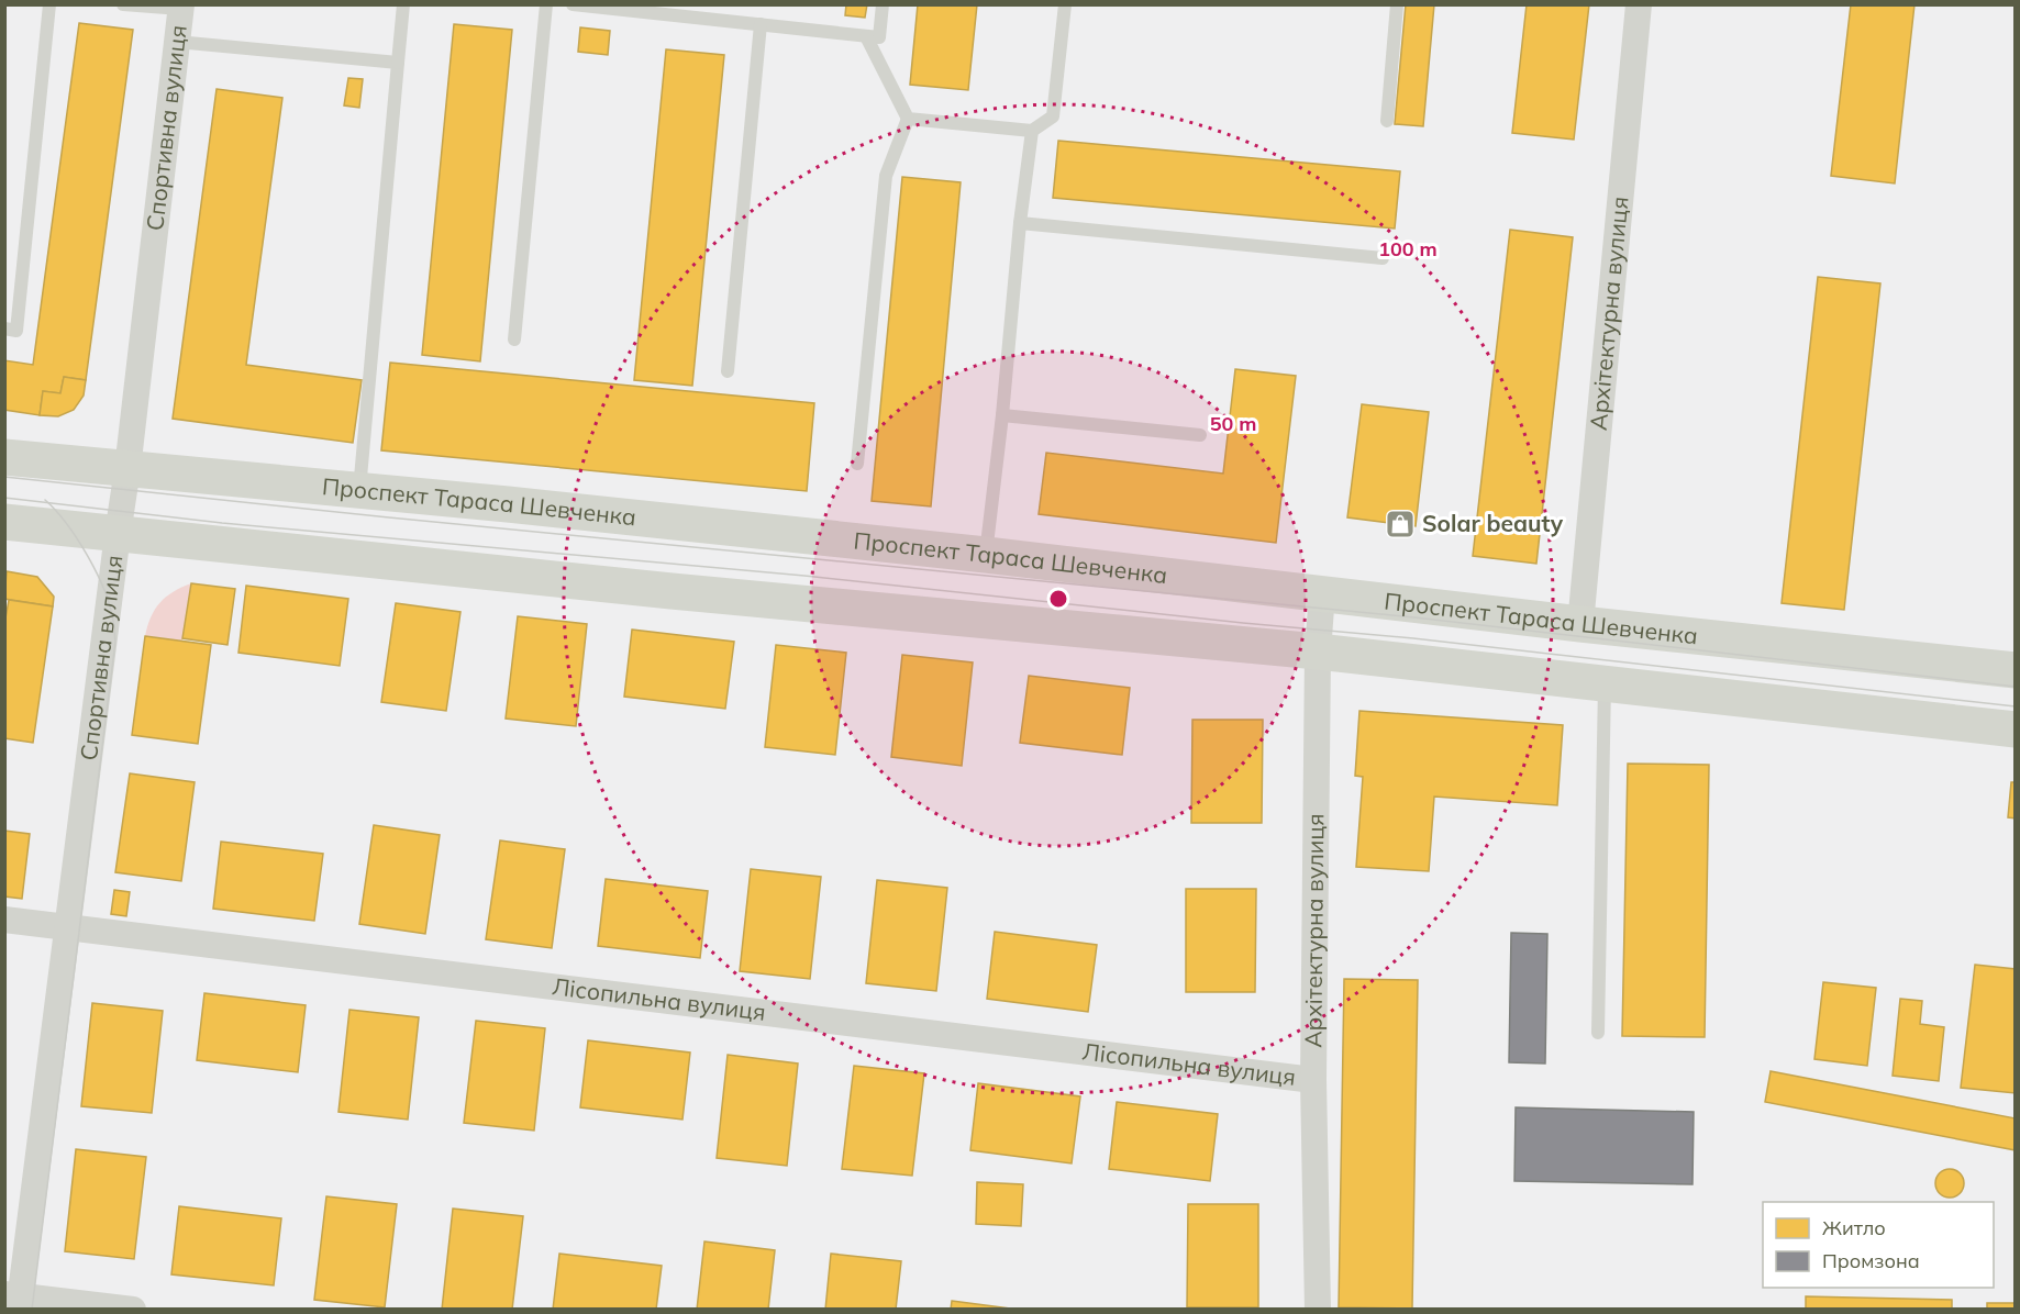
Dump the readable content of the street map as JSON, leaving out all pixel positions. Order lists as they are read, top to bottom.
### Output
{
  "streets": {
    "main road": ["Проспект Тараса Шевченка"],
    "street": ["Спортивна вулиця", "Архітектурна вулиця", "Лісопильна вулиця"]
  },
  "crossings": [
    ["Спортивна вулиця", "Проспект Тараса Шевченка"],
    ["Спортивна вулиця", "Лісопильна вулиця"],
    ["Архітектурна вулиця", "Проспект Тараса Шевченка"],
    ["Архітектурна вулиця", "Лісопильна вулиця"]
  ],
  "places": {
    "shop": ["Solar beauty"]
  },
  "legend": ["Житло", "Промзона"],
  "rings": ["100 m", "50 m"]
}
